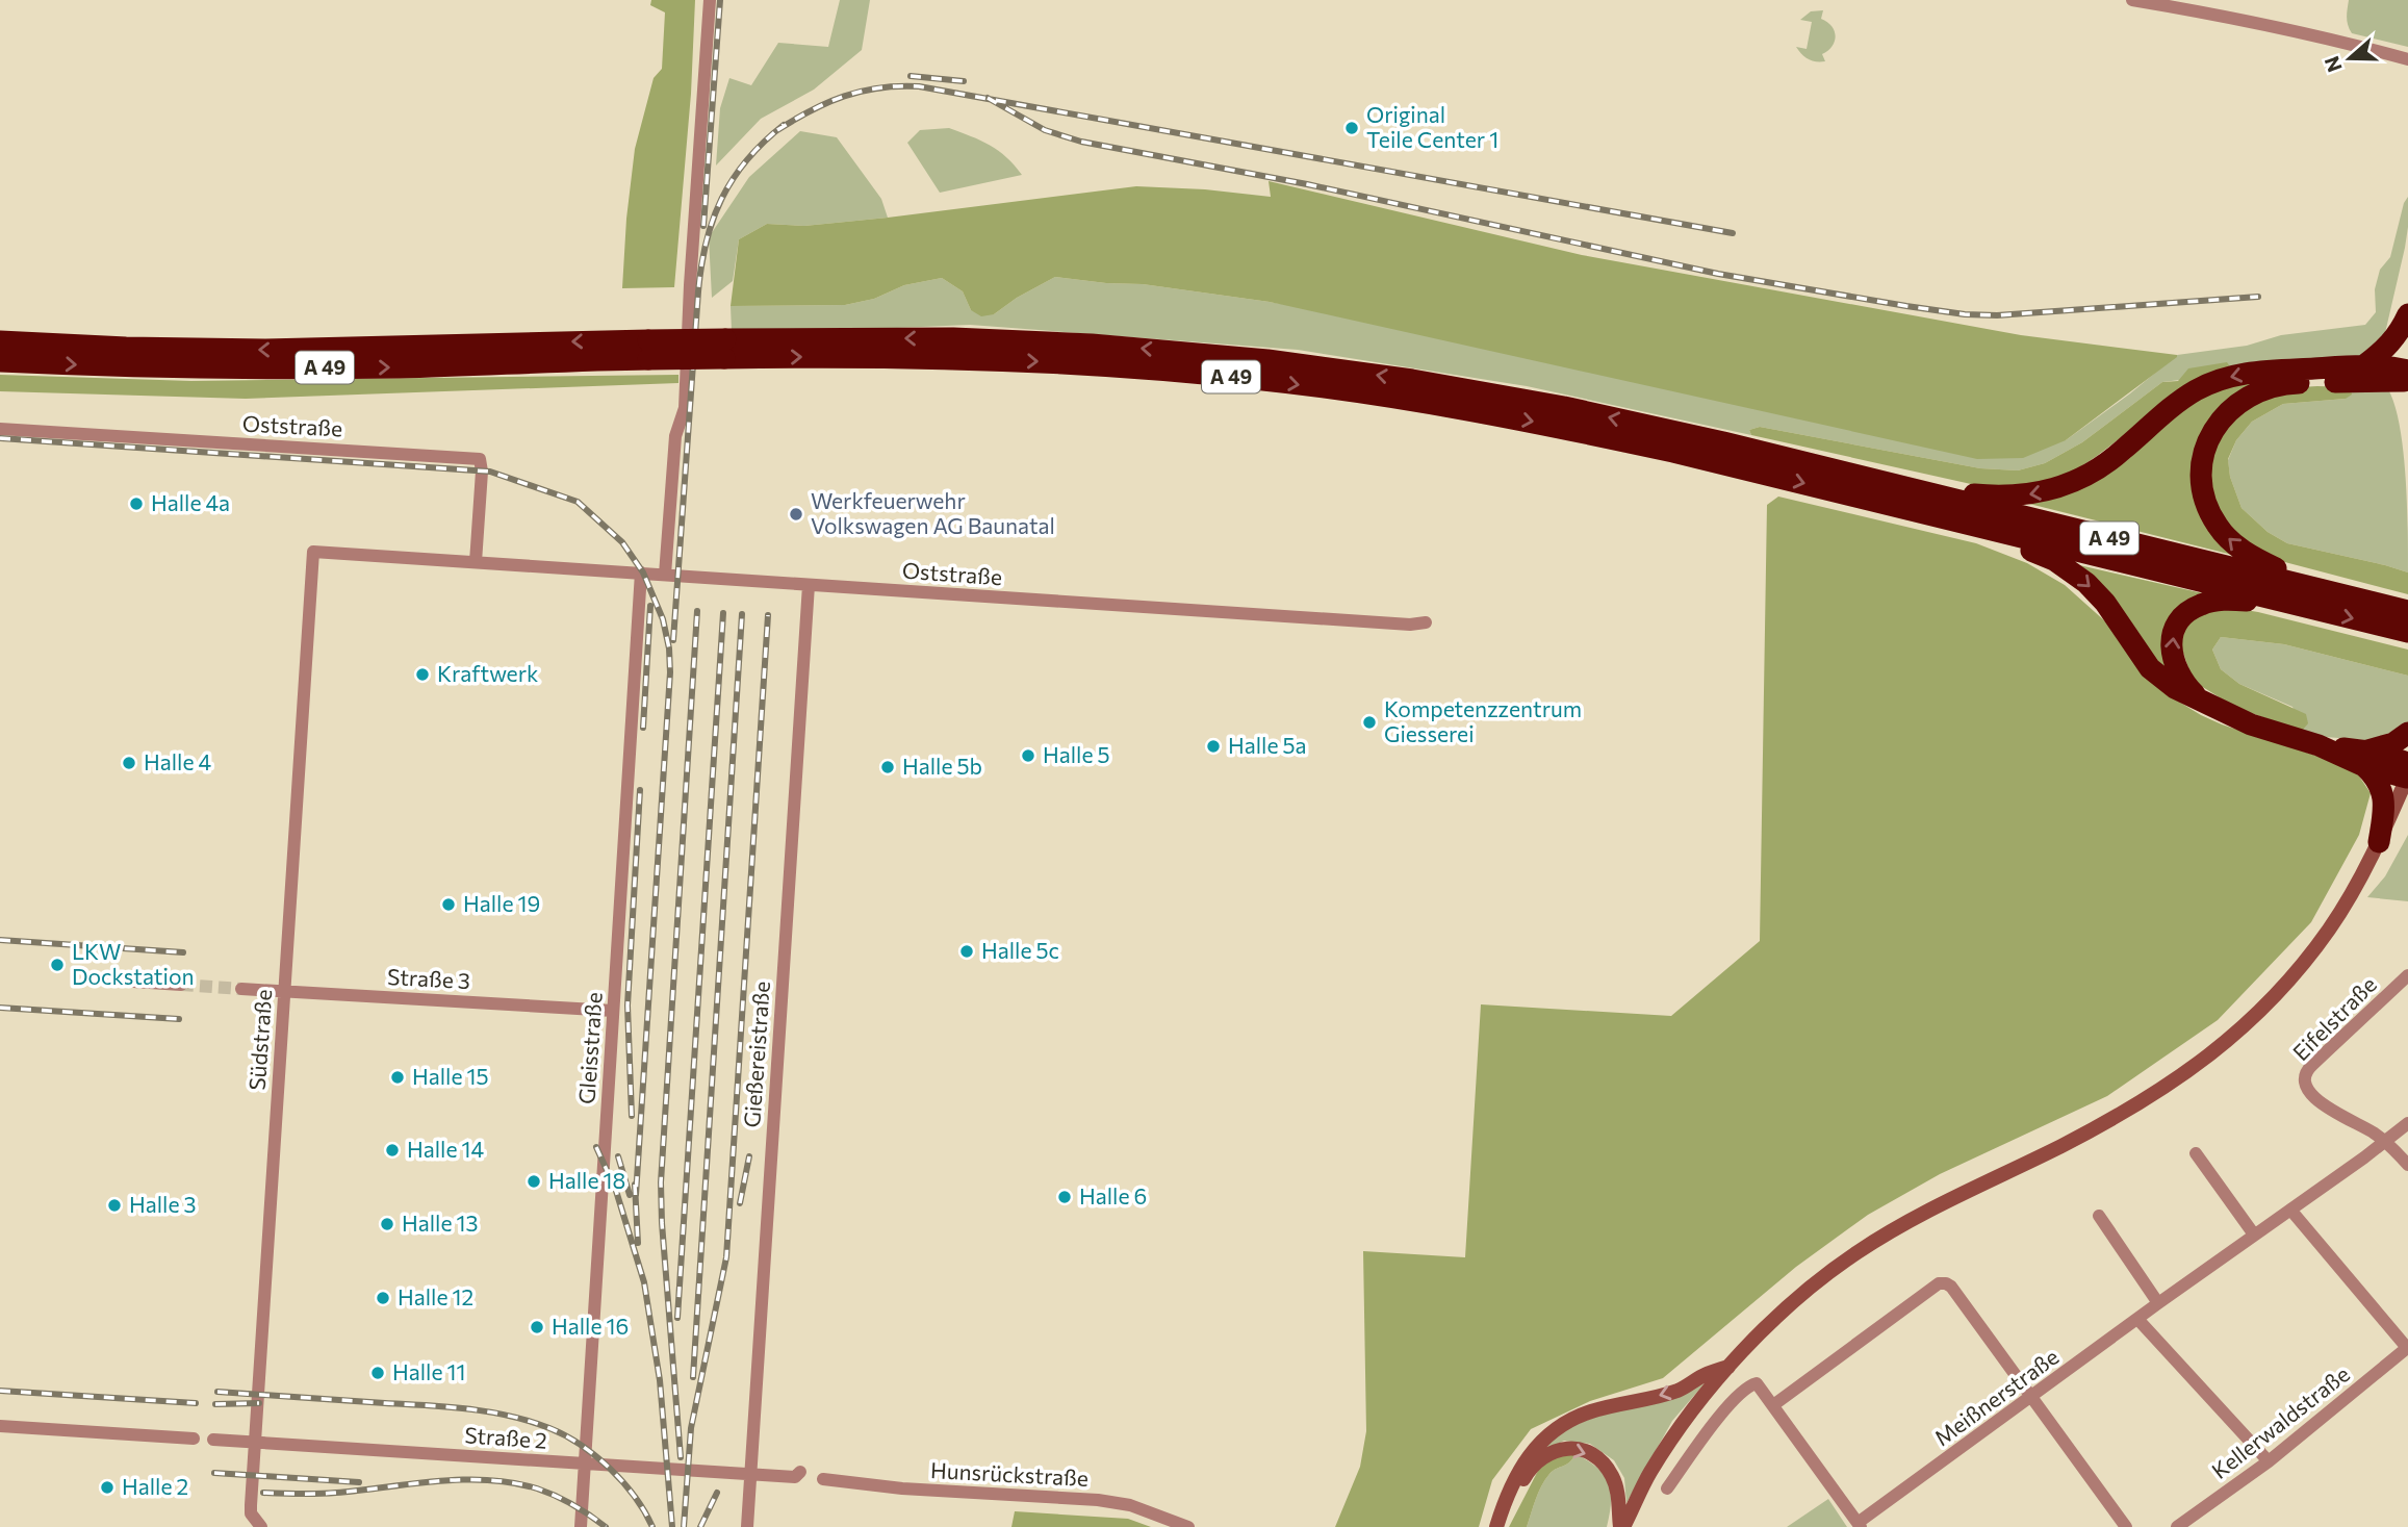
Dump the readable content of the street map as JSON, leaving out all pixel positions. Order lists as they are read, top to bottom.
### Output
{
  "streets": {
    "highway": ["A 49"],
    "street": [
      "Oststraße",
      "Straße 3",
      "Eifelstraße",
      "Südstraße",
      "Gleisstraße",
      "Gießereistraße",
      "Meißnerstraße",
      "Kellerwaldstraße",
      "Straße 2",
      "Hunsrückstraße"
    ]
  },
  "crossings": [
    ["Oststraße", "Südstraße"],
    ["Oststraße", "Gleisstraße"],
    ["Oststraße", "Gießereistraße"],
    ["Straße 3", "Südstraße"],
    ["Straße 3", "Gleisstraße"],
    ["Eifelstraße", "Meißnerstraße"],
    ["Südstraße", "Straße 2"],
    ["Gleisstraße", "Straße 2"],
    ["Gießereistraße", "Straße 2"],
    ["Straße 2", "Hunsrückstraße"]
  ],
  "places": [
    "Original Teile Center 1",
    "Halle 4a",
    "Werkfeuerwehr Volkswagen AG Baunatal",
    "Kraftwerk",
    "Kompetenzzentrum Giesserei",
    "Halle 5a",
    "Halle 5",
    "Halle 4",
    "Halle 5b",
    "Halle 19",
    "Halle 5c",
    "LKW Dockstation",
    "Halle 15",
    "Halle 14",
    "Halle 18",
    "Halle 6",
    "Halle 3",
    "Halle 13",
    "Halle 12",
    "Halle 16",
    "Halle 11",
    "Halle 2"
  ],
  "north": "left"
}
